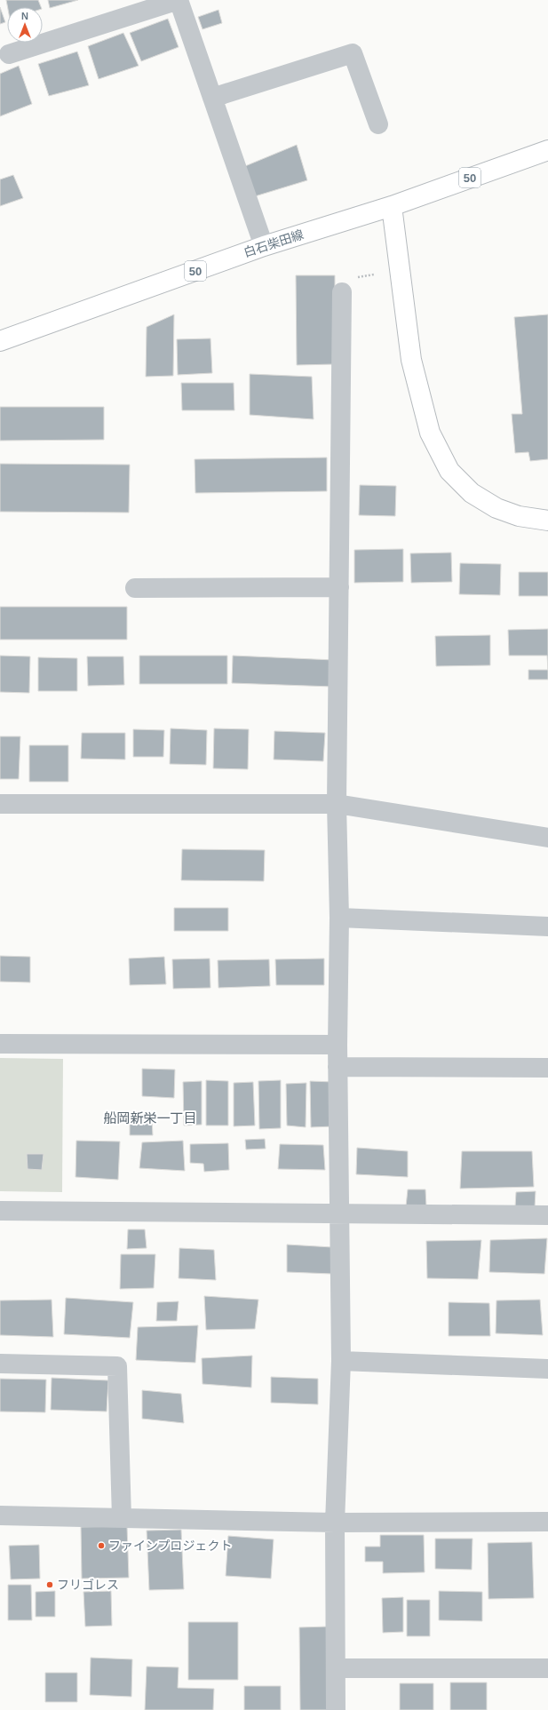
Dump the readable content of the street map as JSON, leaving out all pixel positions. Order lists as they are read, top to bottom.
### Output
{
  "streets": {
    "main road": ["50", "白石柴田線"]
  },
  "districts": ["船岡新栄一丁目"],
  "places": ["ファインプロジェクト", "フリゴレス"],
  "north": "top"
}
